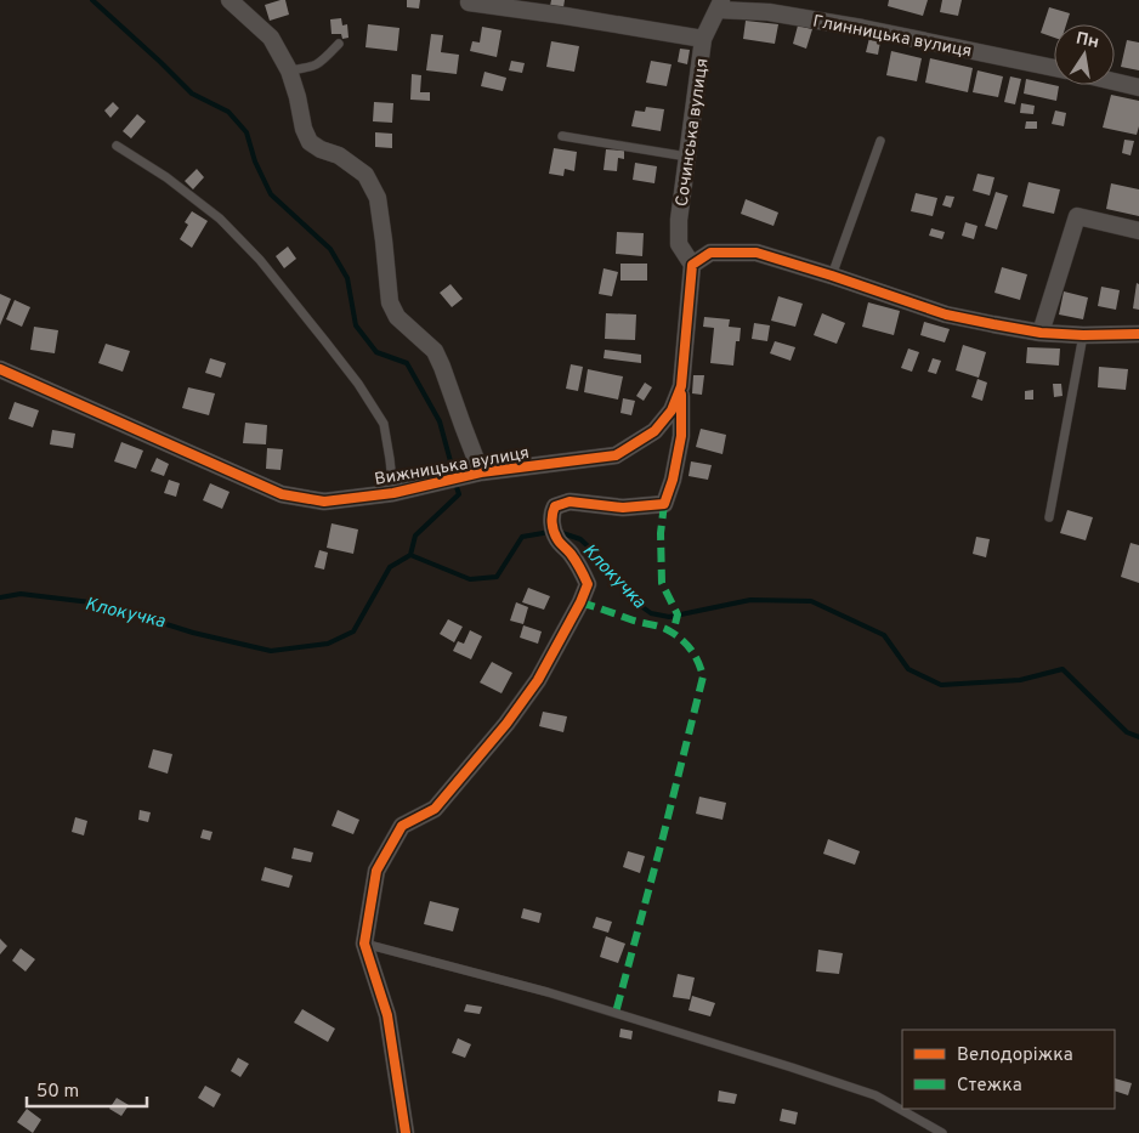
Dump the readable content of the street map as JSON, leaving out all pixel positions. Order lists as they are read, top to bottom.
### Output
{
  "streets": {
    "street": ["Глинницька вулиця", "Сочинська вулиця", "Вижницька вулиця"]
  },
  "crossings": [
    ["Глинницька вулиця", "Сочинська вулиця"],
    ["Сочинська вулиця", "Вижницька вулиця"]
  ],
  "water": ["Клокучка"],
  "legend": ["Велодоріжка", "Стежка"],
  "scale_bar": "50 m",
  "north": "top"
}
